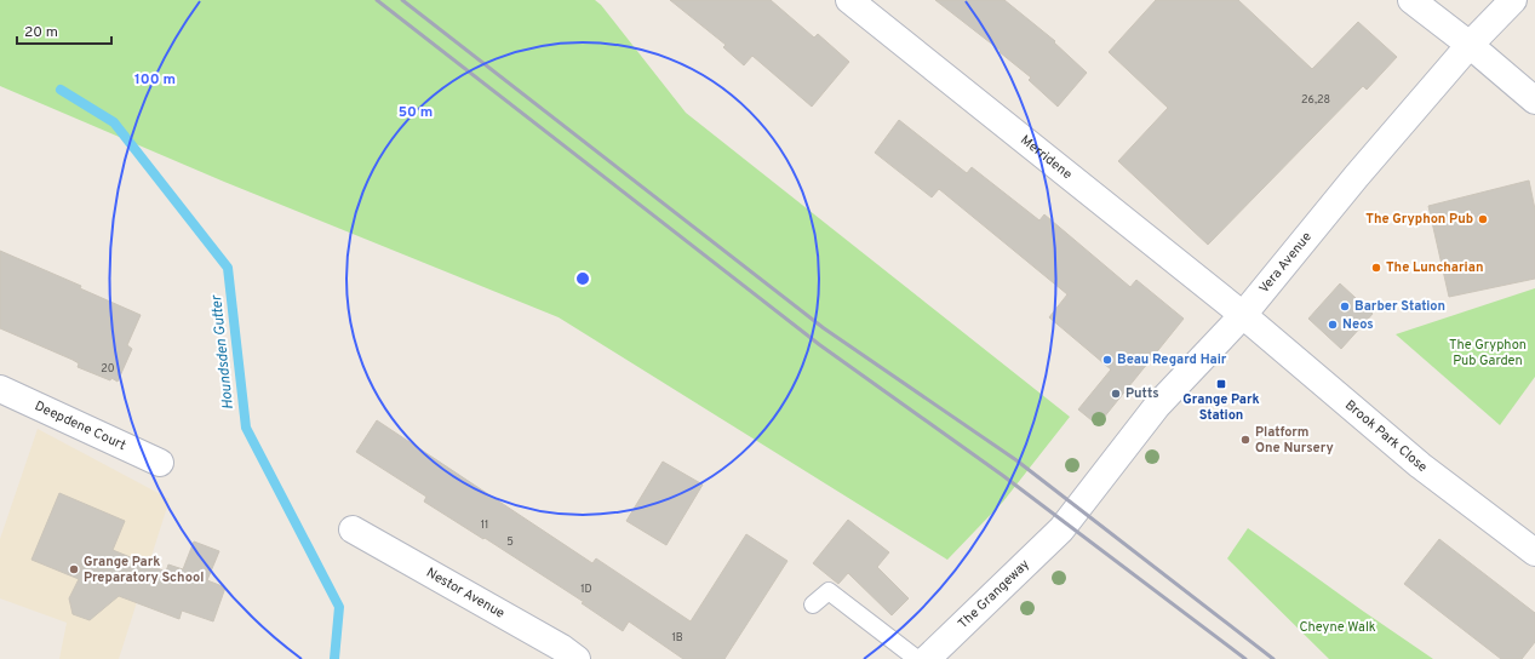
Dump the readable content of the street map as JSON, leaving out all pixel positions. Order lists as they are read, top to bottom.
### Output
{
  "streets": {
    "street": [
      "Merridene",
      "Vera Avenue",
      "Deepdene Court",
      "Brook Park Close",
      "Nestor Avenue",
      "The Grangeway"
    ]
  },
  "crossings": [
    ["Merridene", "Vera Avenue"],
    ["Merridene", "Brook Park Close"],
    ["Vera Avenue", "Brook Park Close"],
    ["Vera Avenue", "The Grangeway"]
  ],
  "water": ["Houndsden Gutter"],
  "parks": ["The Gryphon Pub Garden", "Cheyne Walk"],
  "places": {
    "other": [
      "The Gryphon Pub",
      "The Luncharian",
      "Barber Station",
      "Neos",
      "Beau Regard Hair",
      "Putts",
      "Platform One Nursery",
      "Grange Park Preparatory School"
    ],
    "transit": ["Grange Park Station"]
  },
  "house_numbers": [
    "26,28",
    "20",
    "11",
    "5",
    "1D",
    "1B"
  ],
  "scale_bar": "20 m",
  "rings": ["100 m", "50 m"]
}
